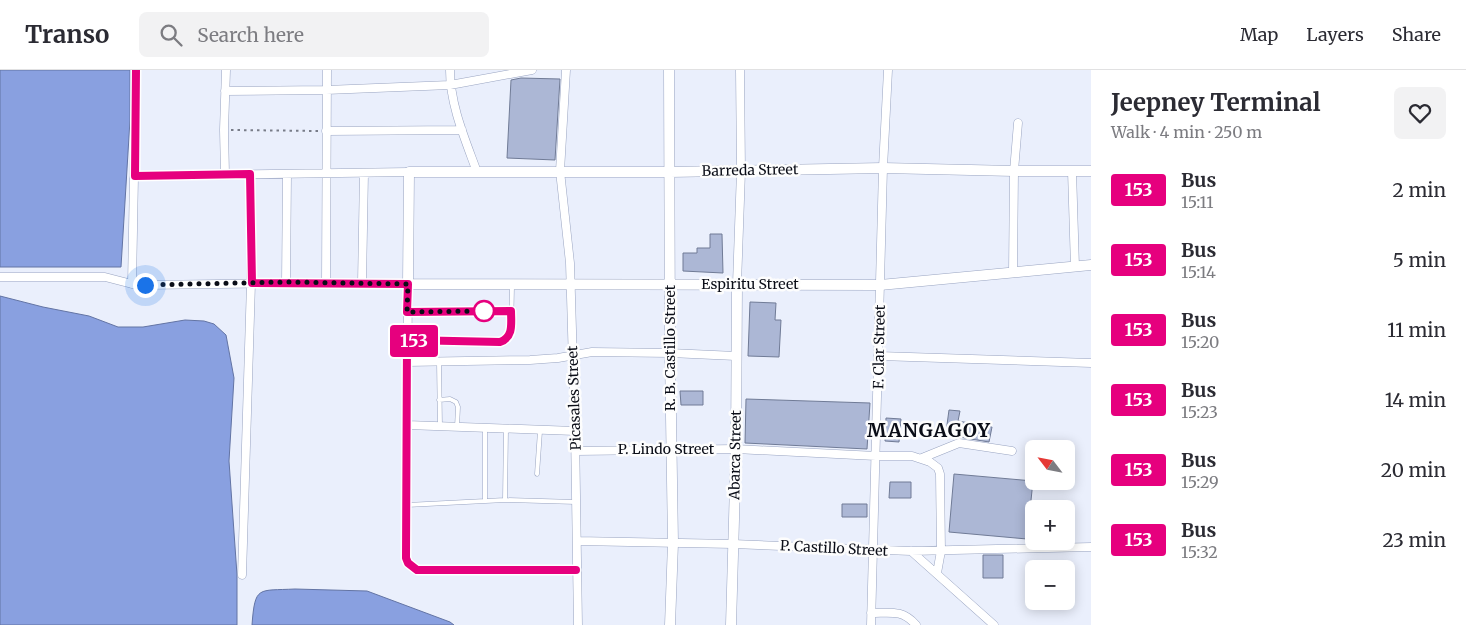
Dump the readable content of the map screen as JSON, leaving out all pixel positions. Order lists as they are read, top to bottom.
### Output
{
  "streets": {
    "street": [
      "Barreda Street",
      "Espiritu Street",
      "F. Clar Street",
      "R. B. Castillo Street",
      "Picasales Street",
      "P. Lindo Street",
      "Abarca Street",
      "P. Castillo Street"
    ]
  },
  "crossings": [
    ["Barreda Street", "F. Clar Street"],
    ["Barreda Street", "R. B. Castillo Street"],
    ["Barreda Street", "Picasales Street"],
    ["Espiritu Street", "F. Clar Street"],
    ["Espiritu Street", "R. B. Castillo Street"],
    ["Espiritu Street", "Picasales Street"],
    ["Espiritu Street", "Abarca Street"],
    ["F. Clar Street", "P. Lindo Street"],
    ["F. Clar Street", "P. Castillo Street"],
    ["R. B. Castillo Street", "P. Lindo Street"],
    ["R. B. Castillo Street", "P. Castillo Street"],
    ["Picasales Street", "P. Lindo Street"],
    ["Picasales Street", "P. Castillo Street"],
    ["P. Lindo Street", "Abarca Street"],
    ["Abarca Street", "P. Castillo Street"]
  ],
  "districts": ["MANGAGOY"],
  "lines": ["bus line 153"],
  "north": "top left",
  "page": {
    "header": "Transo",
    "search": "Search here",
    "nav": ["Map", "Layers", "Share"],
    "on_map": "153",
    "heading": ["Jeepney Terminal", "Walk · 4 min · 250 m"],
    "list": [
      {
        "mark": "153",
        "name": "Bus",
        "note": "15:11",
        "value": "2 min"
      },
      {
        "mark": "153",
        "name": "Bus",
        "note": "15:14",
        "value": "5 min"
      },
      {
        "mark": "153",
        "name": "Bus",
        "note": "15:20",
        "value": "11 min"
      },
      {
        "mark": "153",
        "name": "Bus",
        "note": "15:23",
        "value": "14 min"
      },
      {
        "mark": "153",
        "name": "Bus",
        "note": "15:29",
        "value": "20 min"
      },
      {
        "mark": "153",
        "name": "Bus",
        "note": "15:32",
        "value": "23 min"
      }
    ],
    "map_buttons": ["+", "−"]
  }
}
